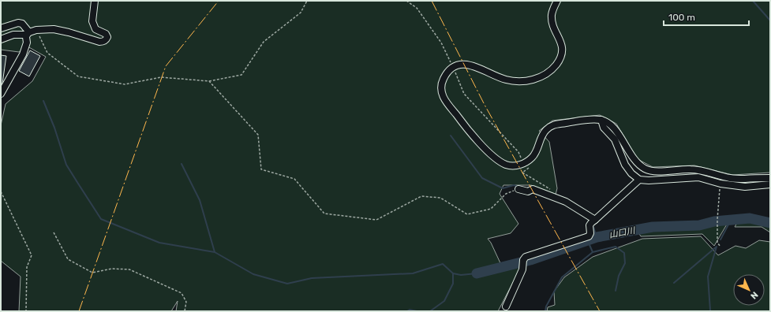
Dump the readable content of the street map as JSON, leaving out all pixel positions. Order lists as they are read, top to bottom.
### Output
{
  "water": ["山口川"],
  "scale_bar": "100 m",
  "north": "bottom right"
}
